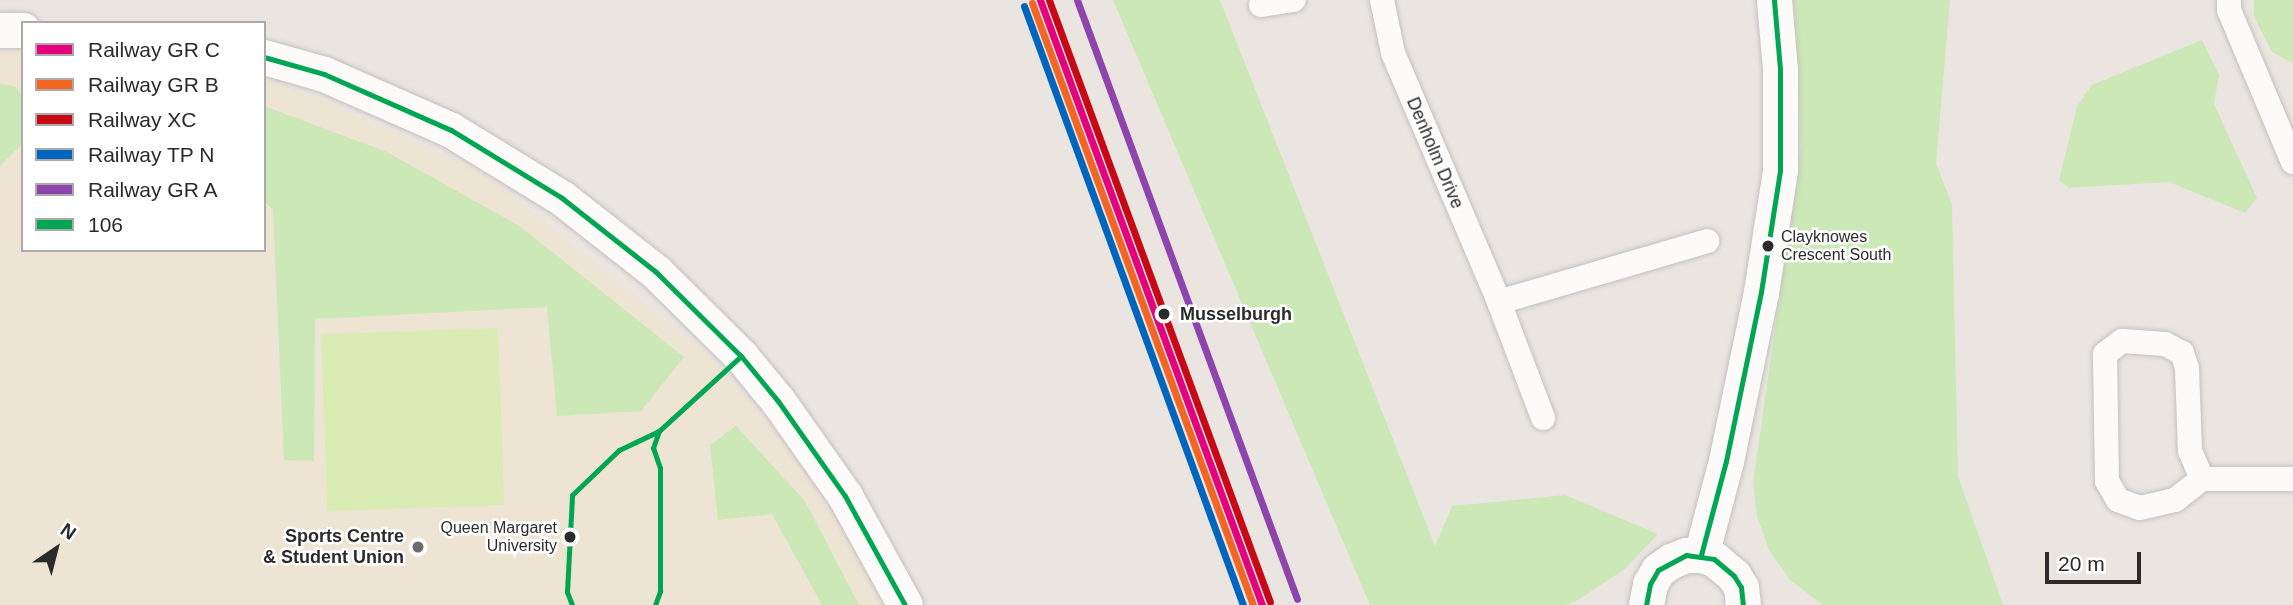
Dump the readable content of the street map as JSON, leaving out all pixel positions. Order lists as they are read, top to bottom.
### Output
{
  "streets": {
    "street": ["Denholm Drive"]
  },
  "places": [
    "Clayknowes Crescent South",
    "Musselburgh",
    "Queen Margaret University",
    "Sports Centre & Student Union"
  ],
  "lines": ["rail line XC", "transit line 106"],
  "legend": [
    "Railway GR C",
    "Railway GR B",
    "Railway XC",
    "Railway TP N",
    "Railway GR A",
    "106"
  ],
  "scale_bar": "20 m",
  "north": "top right"
}
